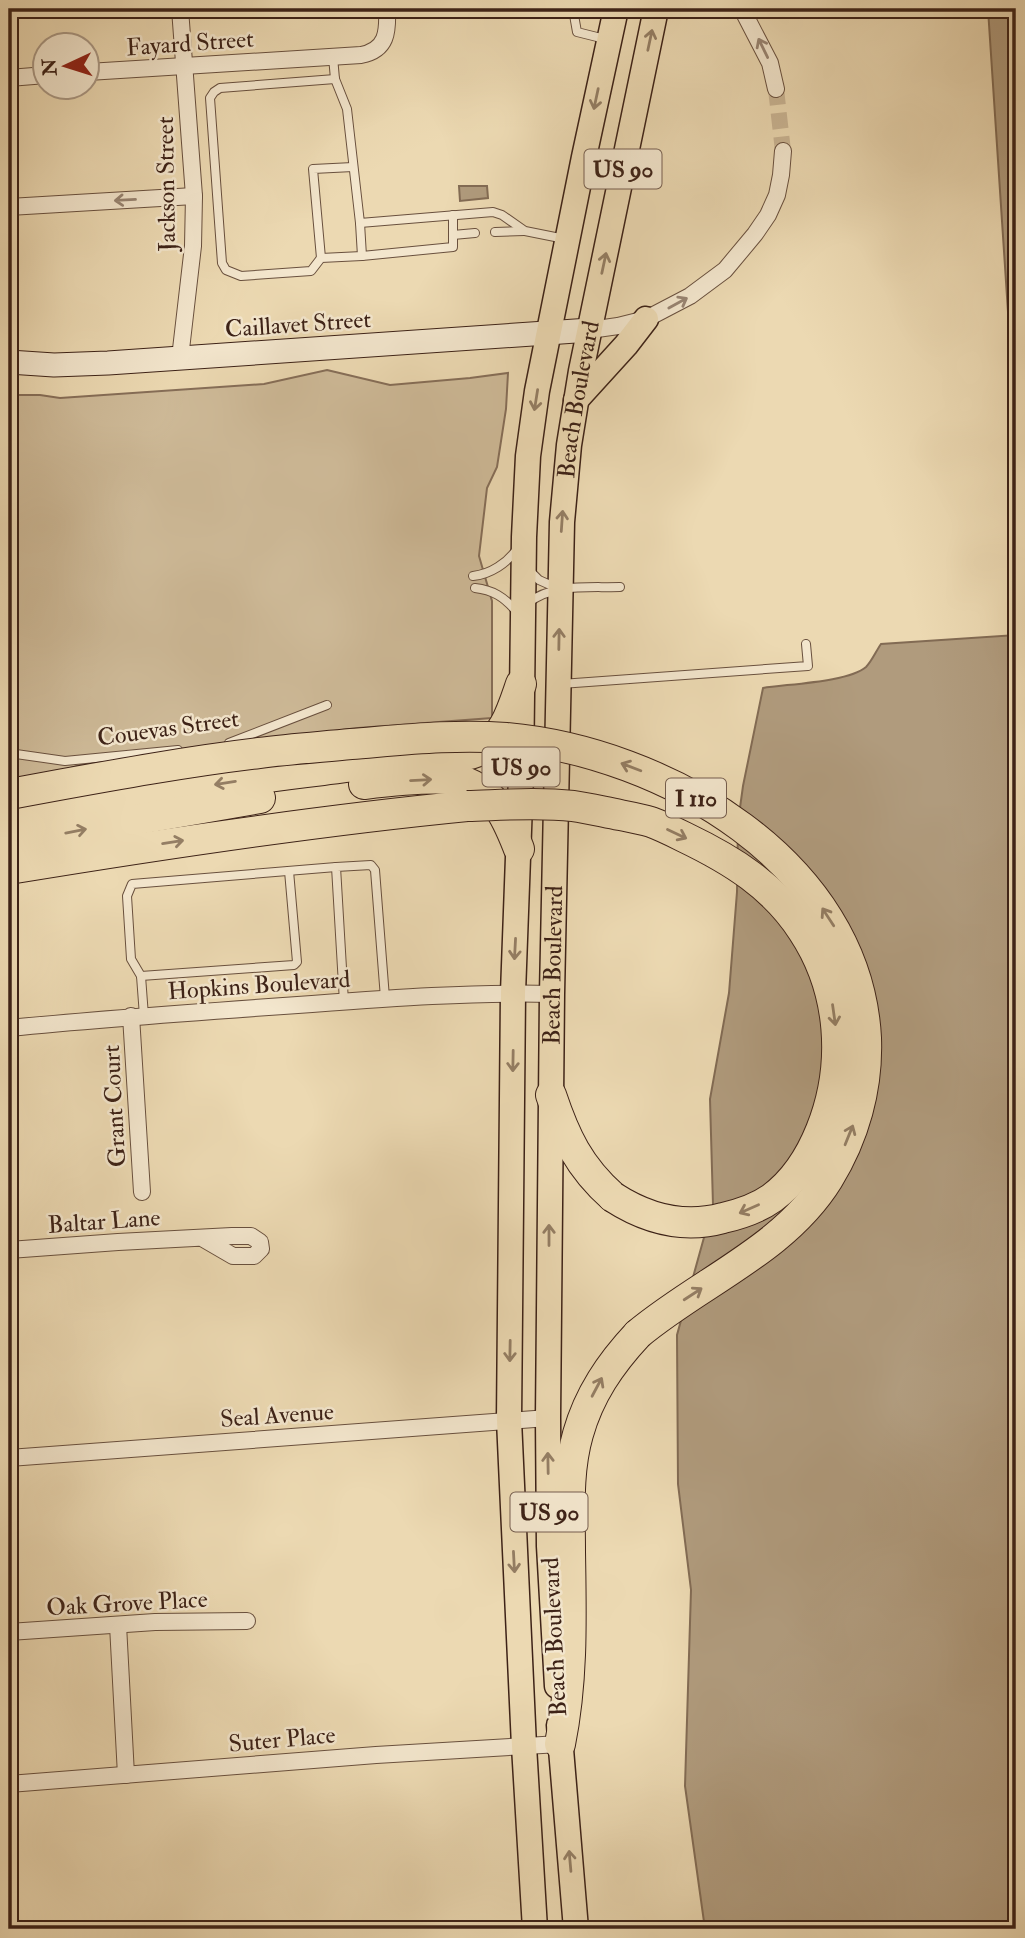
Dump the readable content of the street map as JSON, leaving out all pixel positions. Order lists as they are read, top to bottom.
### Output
{
  "streets": {
    "highway": ["I 110"],
    "main road": ["US 90", "Caillavet Street", "Beach Boulevard"],
    "street": [
      "Fayard Street",
      "Jackson Street",
      "Hopkins Boulevard",
      "Grant Court",
      "Baltar Lane",
      "Seal Avenue",
      "Oak Grove Place",
      "Suter Place"
    ],
    "lane": ["Couevas Street"]
  },
  "crossings": [
    ["Fayard Street", "Jackson Street"],
    ["Jackson Street", "Caillavet Street"],
    ["Caillavet Street", "Beach Boulevard"],
    ["Beach Boulevard", "I 110"],
    ["Beach Boulevard", "Hopkins Boulevard"],
    ["Beach Boulevard", "Seal Avenue"],
    ["Beach Boulevard", "Suter Place"],
    ["I 110", "Suter Place"],
    ["Hopkins Boulevard", "Grant Court"]
  ],
  "north": "left"
}
